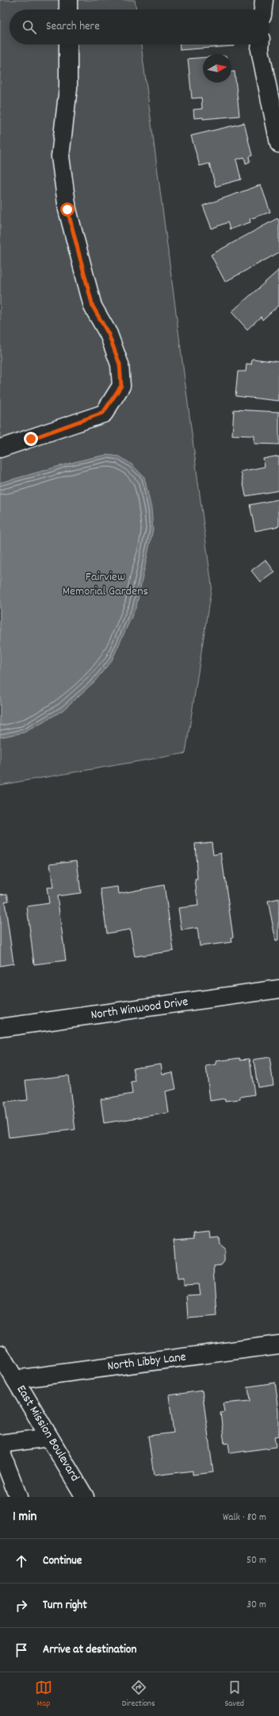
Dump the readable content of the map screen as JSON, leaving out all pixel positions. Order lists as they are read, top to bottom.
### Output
{
  "streets": {
    "street": ["North Winwood Drive", "North Libby Lane", "East Mission Boulevard"]
  },
  "crossings": [
    ["North Libby Lane", "East Mission Boulevard"]
  ],
  "parks": ["Fairview Memorial Gardens"],
  "north": "right",
  "page": {
    "search": "Search here",
    "heading": ["1 min", "Walk · 80 m"],
    "list": [
      ["Continue", "50 m"],
      ["Turn right", "30 m"],
      "Arrive at destination"
    ],
    "nav": ["Map", "Directions", "Saved"]
  }
}
